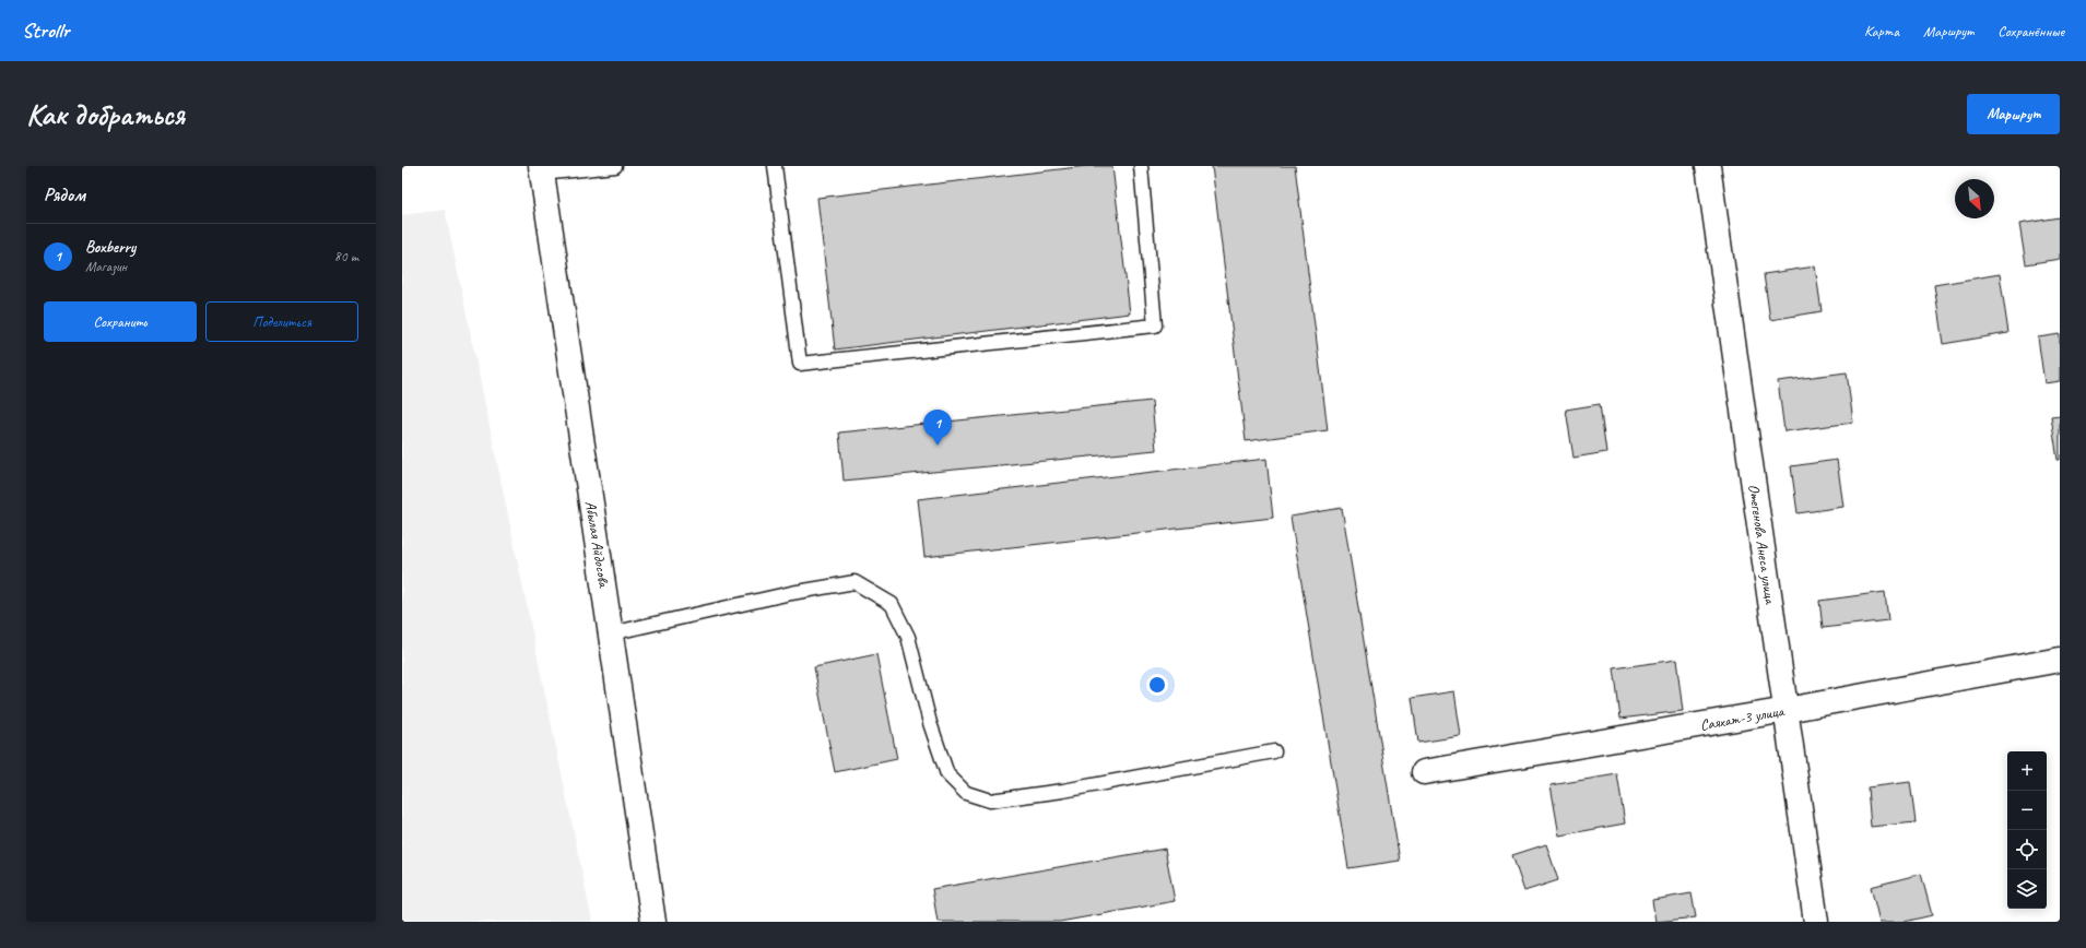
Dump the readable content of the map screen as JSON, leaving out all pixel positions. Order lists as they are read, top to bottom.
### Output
{
  "streets": {
    "street": ["Абылая Айдосова", "Отегенова Анеса улица", "Саяхат-3 улица"]
  },
  "crossings": [
    ["Отегенова Анеса улица", "Саяхат-3 улица"]
  ],
  "north": "bottom right",
  "page": {
    "header": "Strollr",
    "nav": ["Карта", "Маршрут", "Сохранённые"],
    "buttons": [
      "Маршрут",
      ["Сохранить", "Поделиться"]
    ],
    "title": "Как добраться",
    "heading": "Рядом",
    "list": [
      {
        "mark": "1",
        "name": "Boxberry",
        "note": "Магазин",
        "value": "80 m"
      }
    ],
    "pins": "1",
    "map_buttons": ["+", "−"]
  }
}
